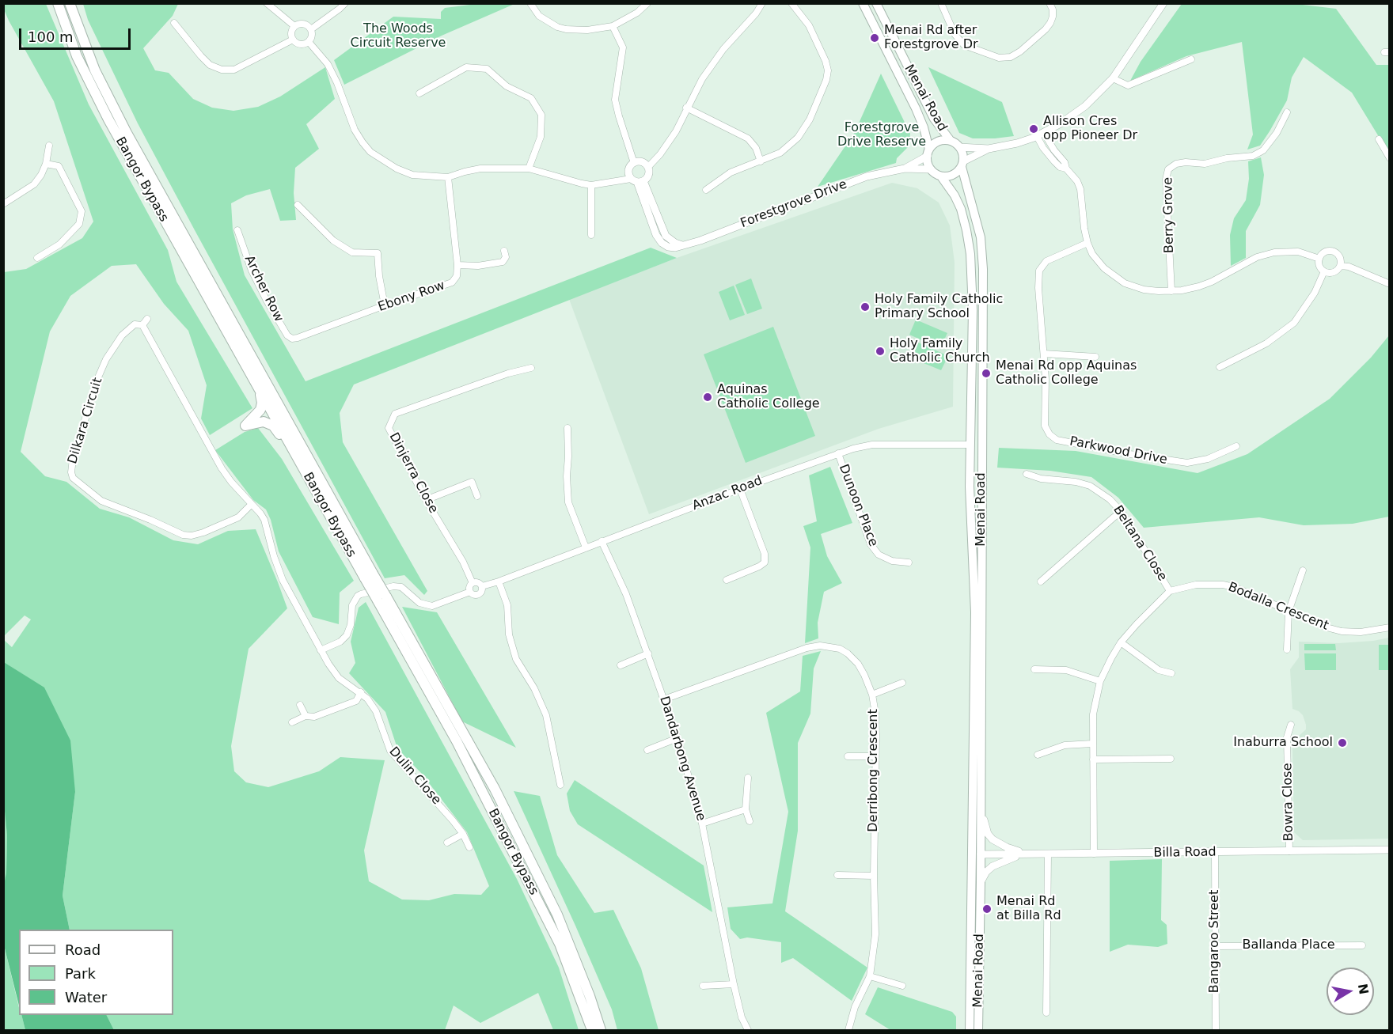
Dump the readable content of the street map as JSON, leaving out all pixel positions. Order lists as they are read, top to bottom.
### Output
{
  "streets": {
    "main road": ["Menai Road", "Bangor Bypass", "Anzac Road"],
    "street": [
      "Forestgrove Drive",
      "Berry Grove",
      "Archer Row",
      "Ebony Row",
      "Dilkara Circuit",
      "Parkwood Drive",
      "Dinjerra Close",
      "Dunoon Place",
      "Beltana Close",
      "Bodalla Crescent",
      "Dandarbong Avenue",
      "Derribong Crescent",
      "Dulin Close",
      "Bowra Close",
      "Billa Road",
      "Bangaroo Street",
      "Ballanda Place"
    ]
  },
  "crossings": [
    ["Menai Road", "Anzac Road"],
    ["Menai Road", "Billa Road"],
    ["Archer Row", "Ebony Row"],
    ["Dinjerra Close", "Anzac Road"],
    ["Anzac Road", "Dunoon Place"],
    ["Anzac Road", "Dandarbong Avenue"],
    ["Beltana Close", "Bodalla Crescent"],
    ["Dandarbong Avenue", "Derribong Crescent"],
    ["Bowra Close", "Billa Road"],
    ["Billa Road", "Bangaroo Street"],
    ["Bangaroo Street", "Ballanda Place"]
  ],
  "parks": ["The Woods Circuit Reserve", "Forestgrove Drive Reserve"],
  "places": [
    "Menai Rd after Forestgrove Dr",
    "Allison Cres opp Pioneer Dr",
    "Holy Family Catholic Primary School",
    "Holy Family Catholic Church",
    "Menai Rd opp Aquinas Catholic College",
    "Aquinas Catholic College",
    "Inaburra School",
    "Menai Rd at Billa Rd"
  ],
  "legend": ["Road", "Park", "Water"],
  "scale_bar": "100 m",
  "north": "right"
}
